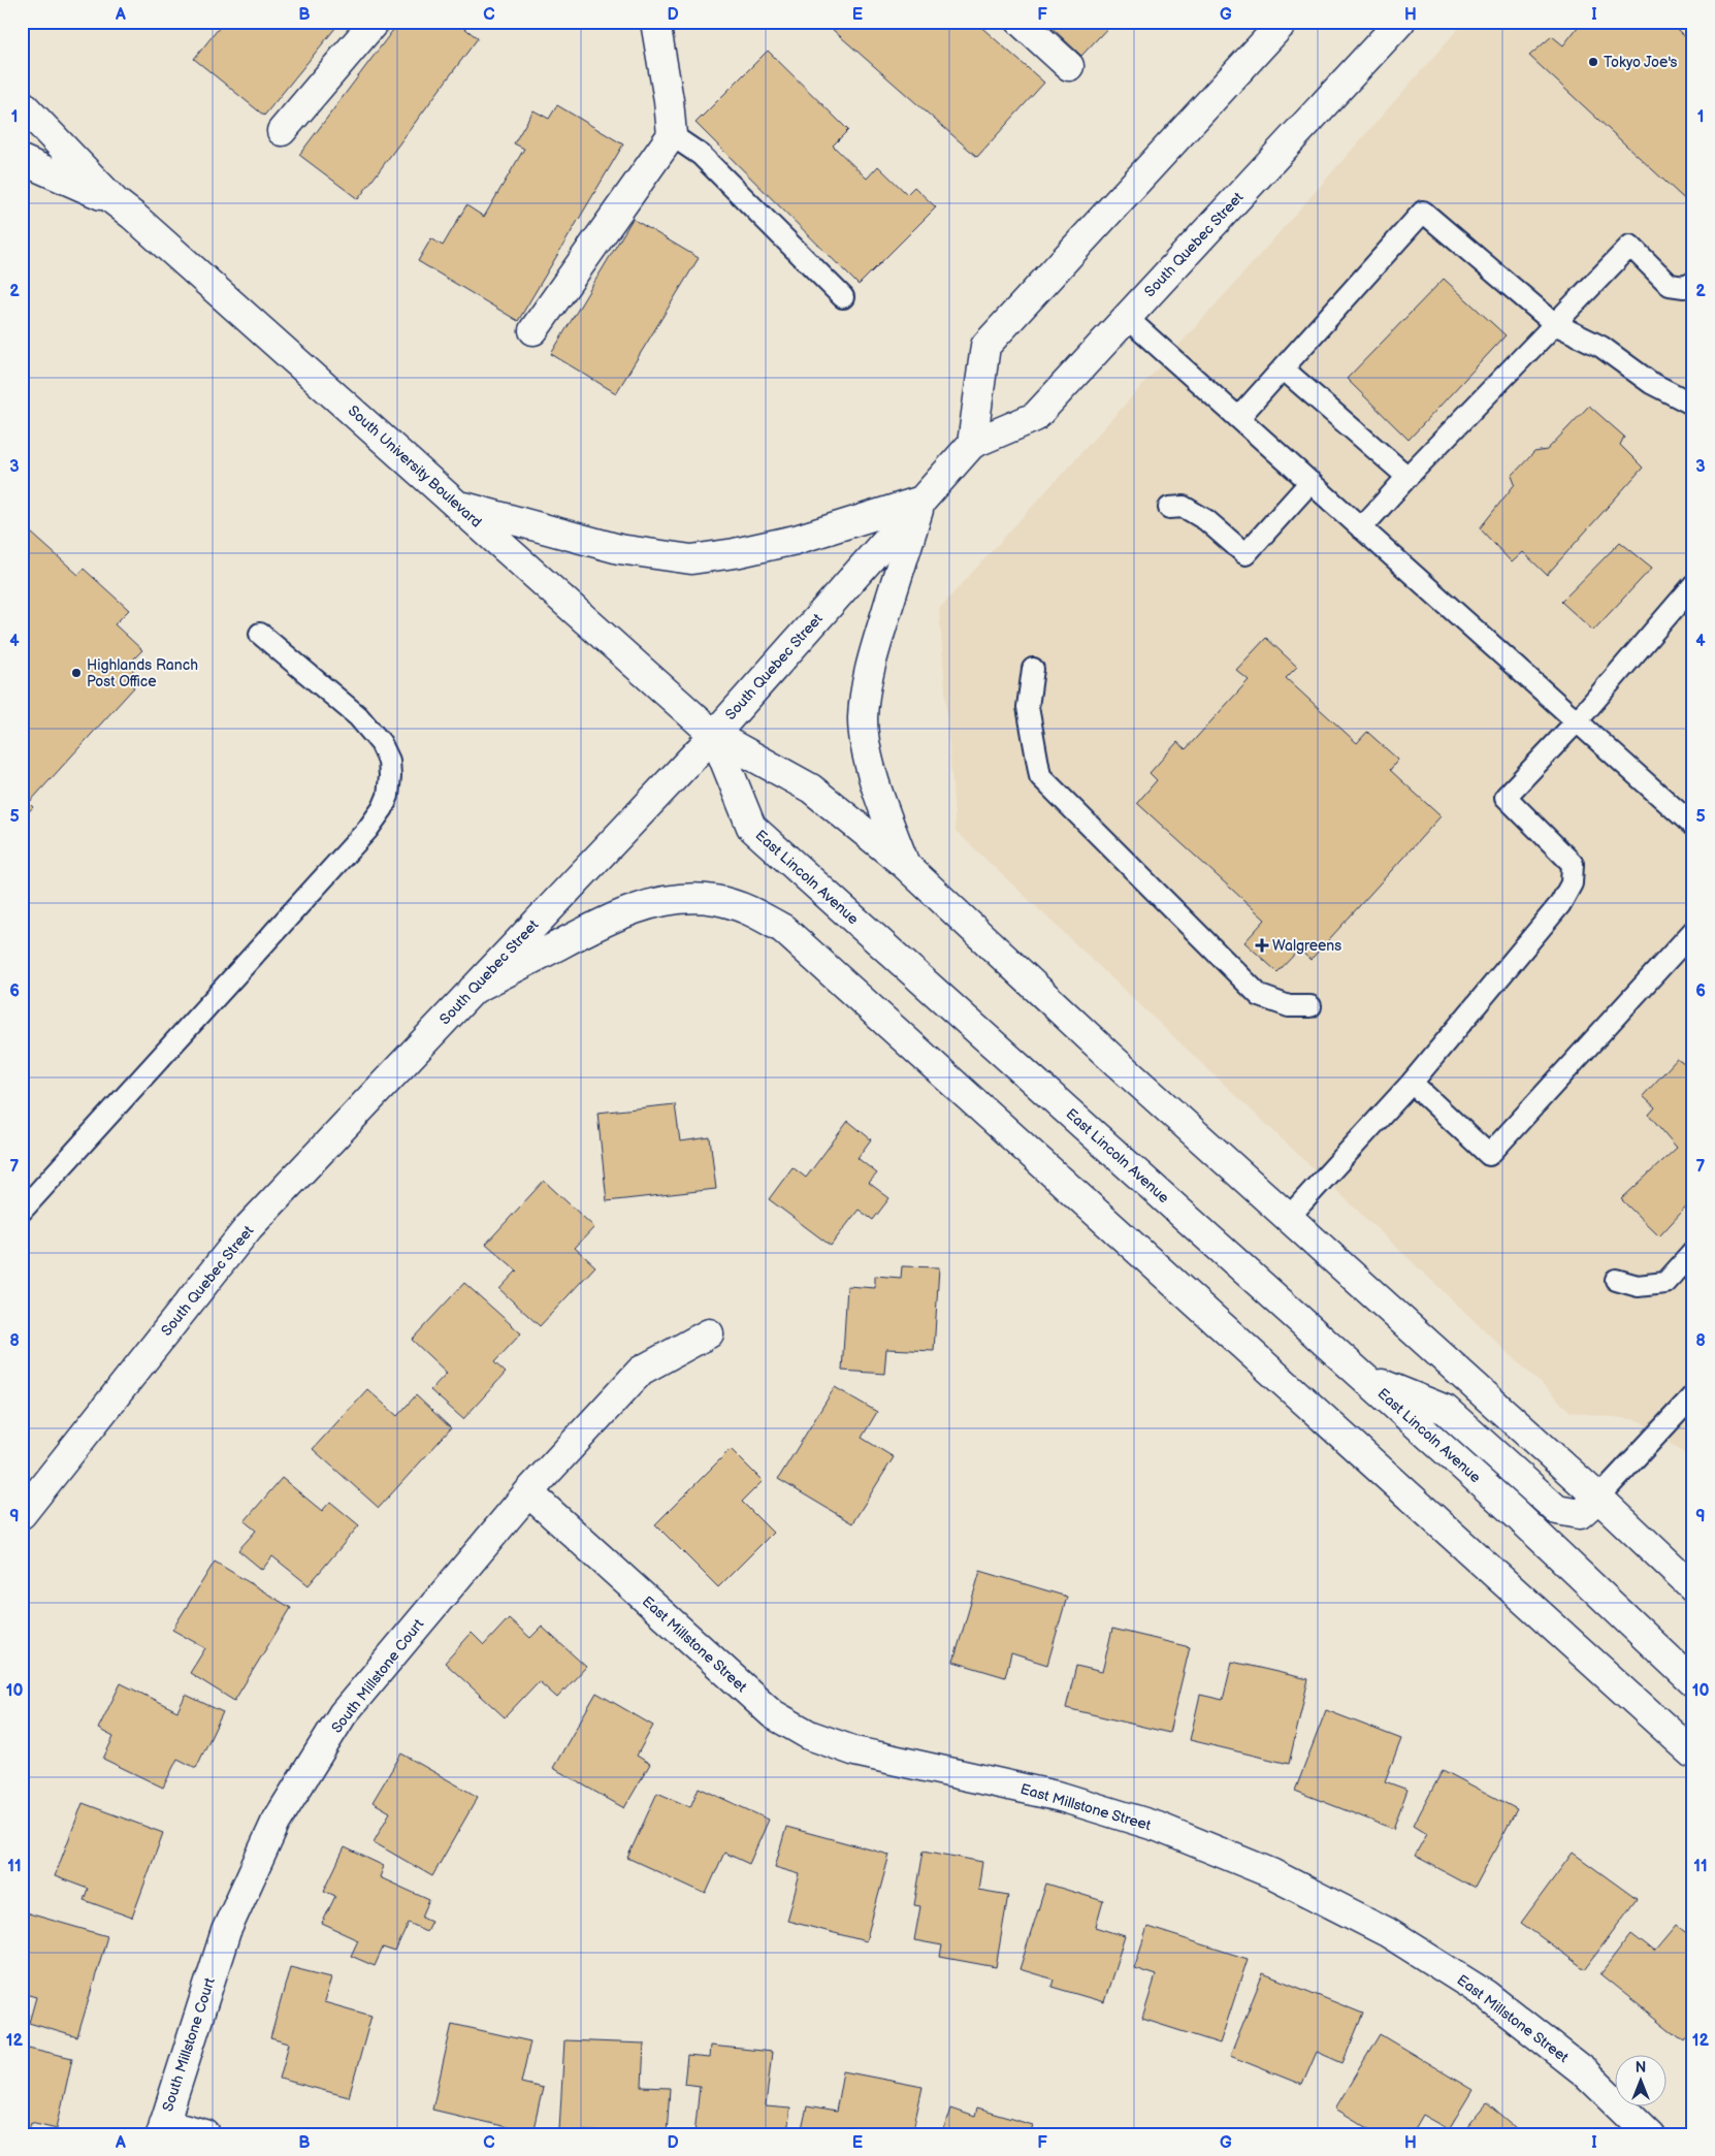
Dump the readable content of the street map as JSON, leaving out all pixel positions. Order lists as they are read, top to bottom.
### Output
{
  "streets": {
    "main road": [
      "South Quebec Street",
      "South University Boulevard",
      "East Lincoln Avenue",
      "East Millstone Street",
      "South Millstone Court"
    ]
  },
  "crossings": [
    ["South Quebec Street", "South University Boulevard"],
    ["South Quebec Street", "East Lincoln Avenue"],
    ["South University Boulevard", "East Lincoln Avenue"],
    ["East Millstone Street", "South Millstone Court"]
  ],
  "places": {
    "other": ["Tokyo Joe's", "Highlands Ranch Post Office"],
    "health": ["Walgreens"]
  },
  "north": "top",
  "grid": {
    "columns": [
      "A",
      "B",
      "C",
      "D",
      "E",
      "F",
      "G",
      "H",
      "I"
    ],
    "rows": [
      "1",
      "2",
      "3",
      "4",
      "5",
      "6",
      "7",
      "8",
      "9",
      "10",
      "11",
      "12"
    ]
  }
}
